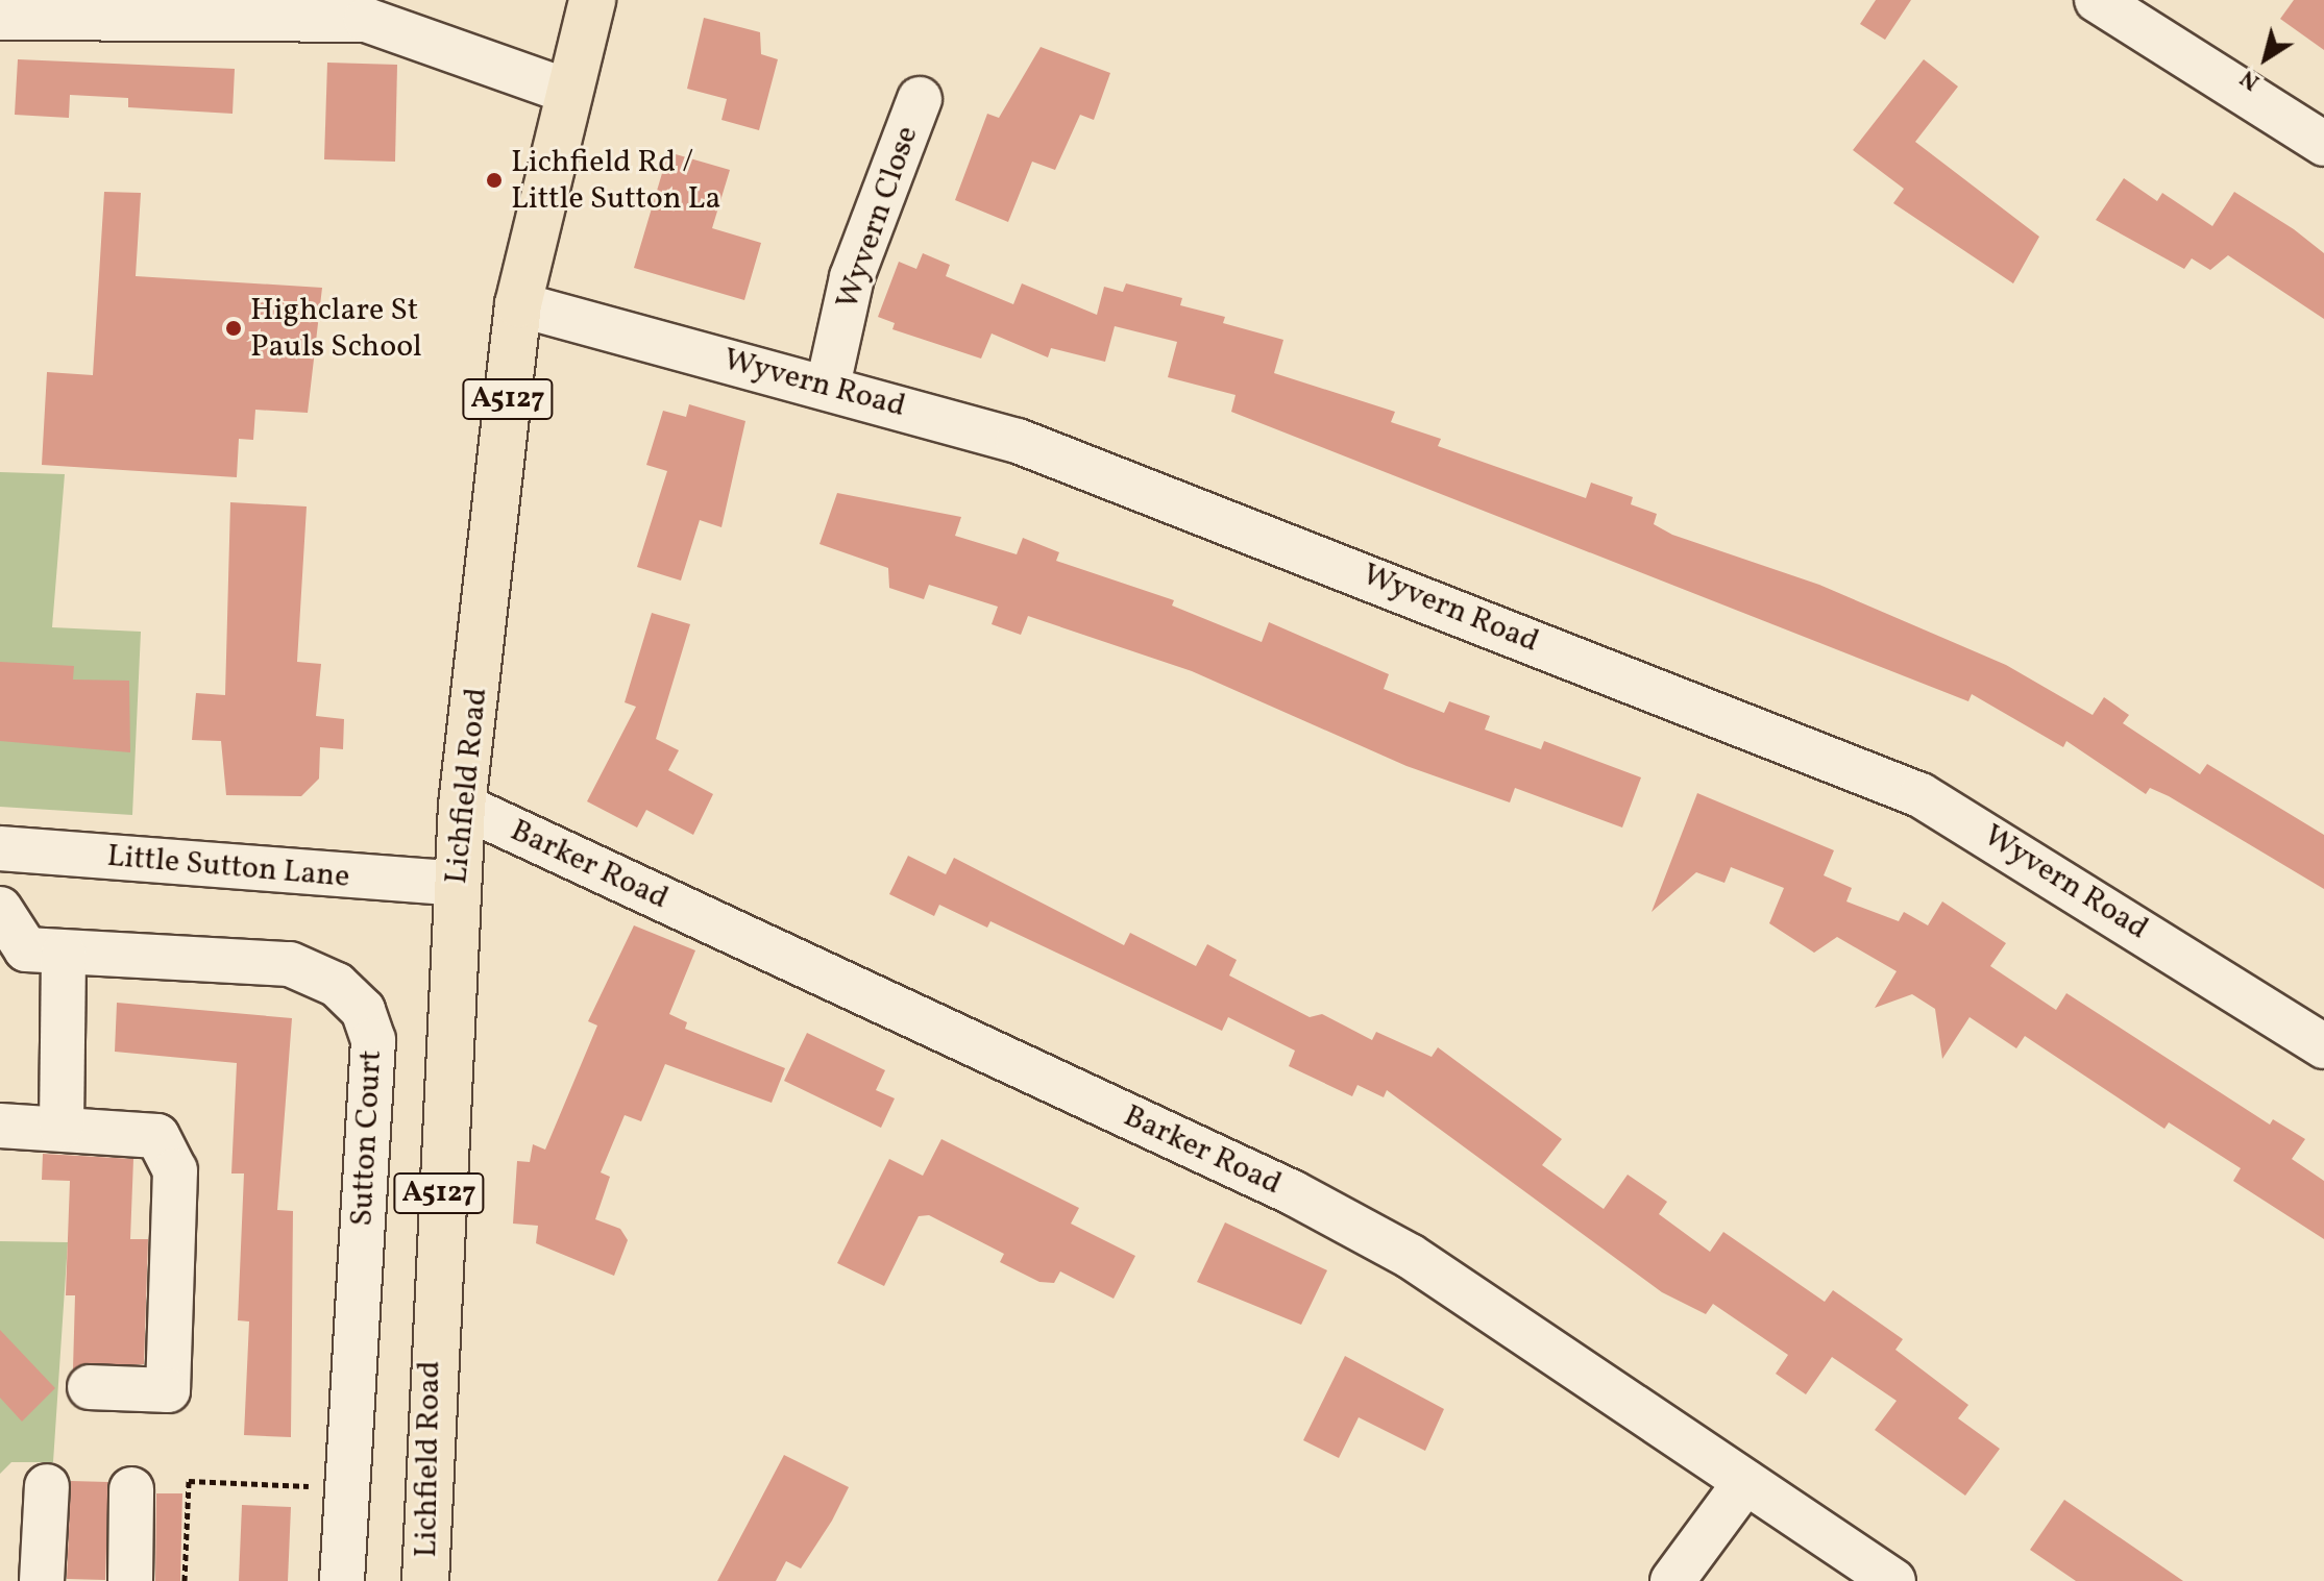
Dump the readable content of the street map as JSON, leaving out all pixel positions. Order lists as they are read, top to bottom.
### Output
{
  "streets": {
    "main road": ["A5127", "Lichfield Road"],
    "street": [
      "Wyvern Close",
      "Wyvern Road",
      "Barker Road",
      "Little Sutton Lane",
      "Sutton Court"
    ]
  },
  "crossings": [
    ["Wyvern Close", "Wyvern Road"],
    ["Wyvern Road", "Lichfield Road"],
    ["Lichfield Road", "Barker Road"],
    ["Lichfield Road", "Little Sutton Lane"]
  ],
  "places": ["Lichfield Rd / Little Sutton La", "Highclare St Pauls School"],
  "north": "bottom left"
}
